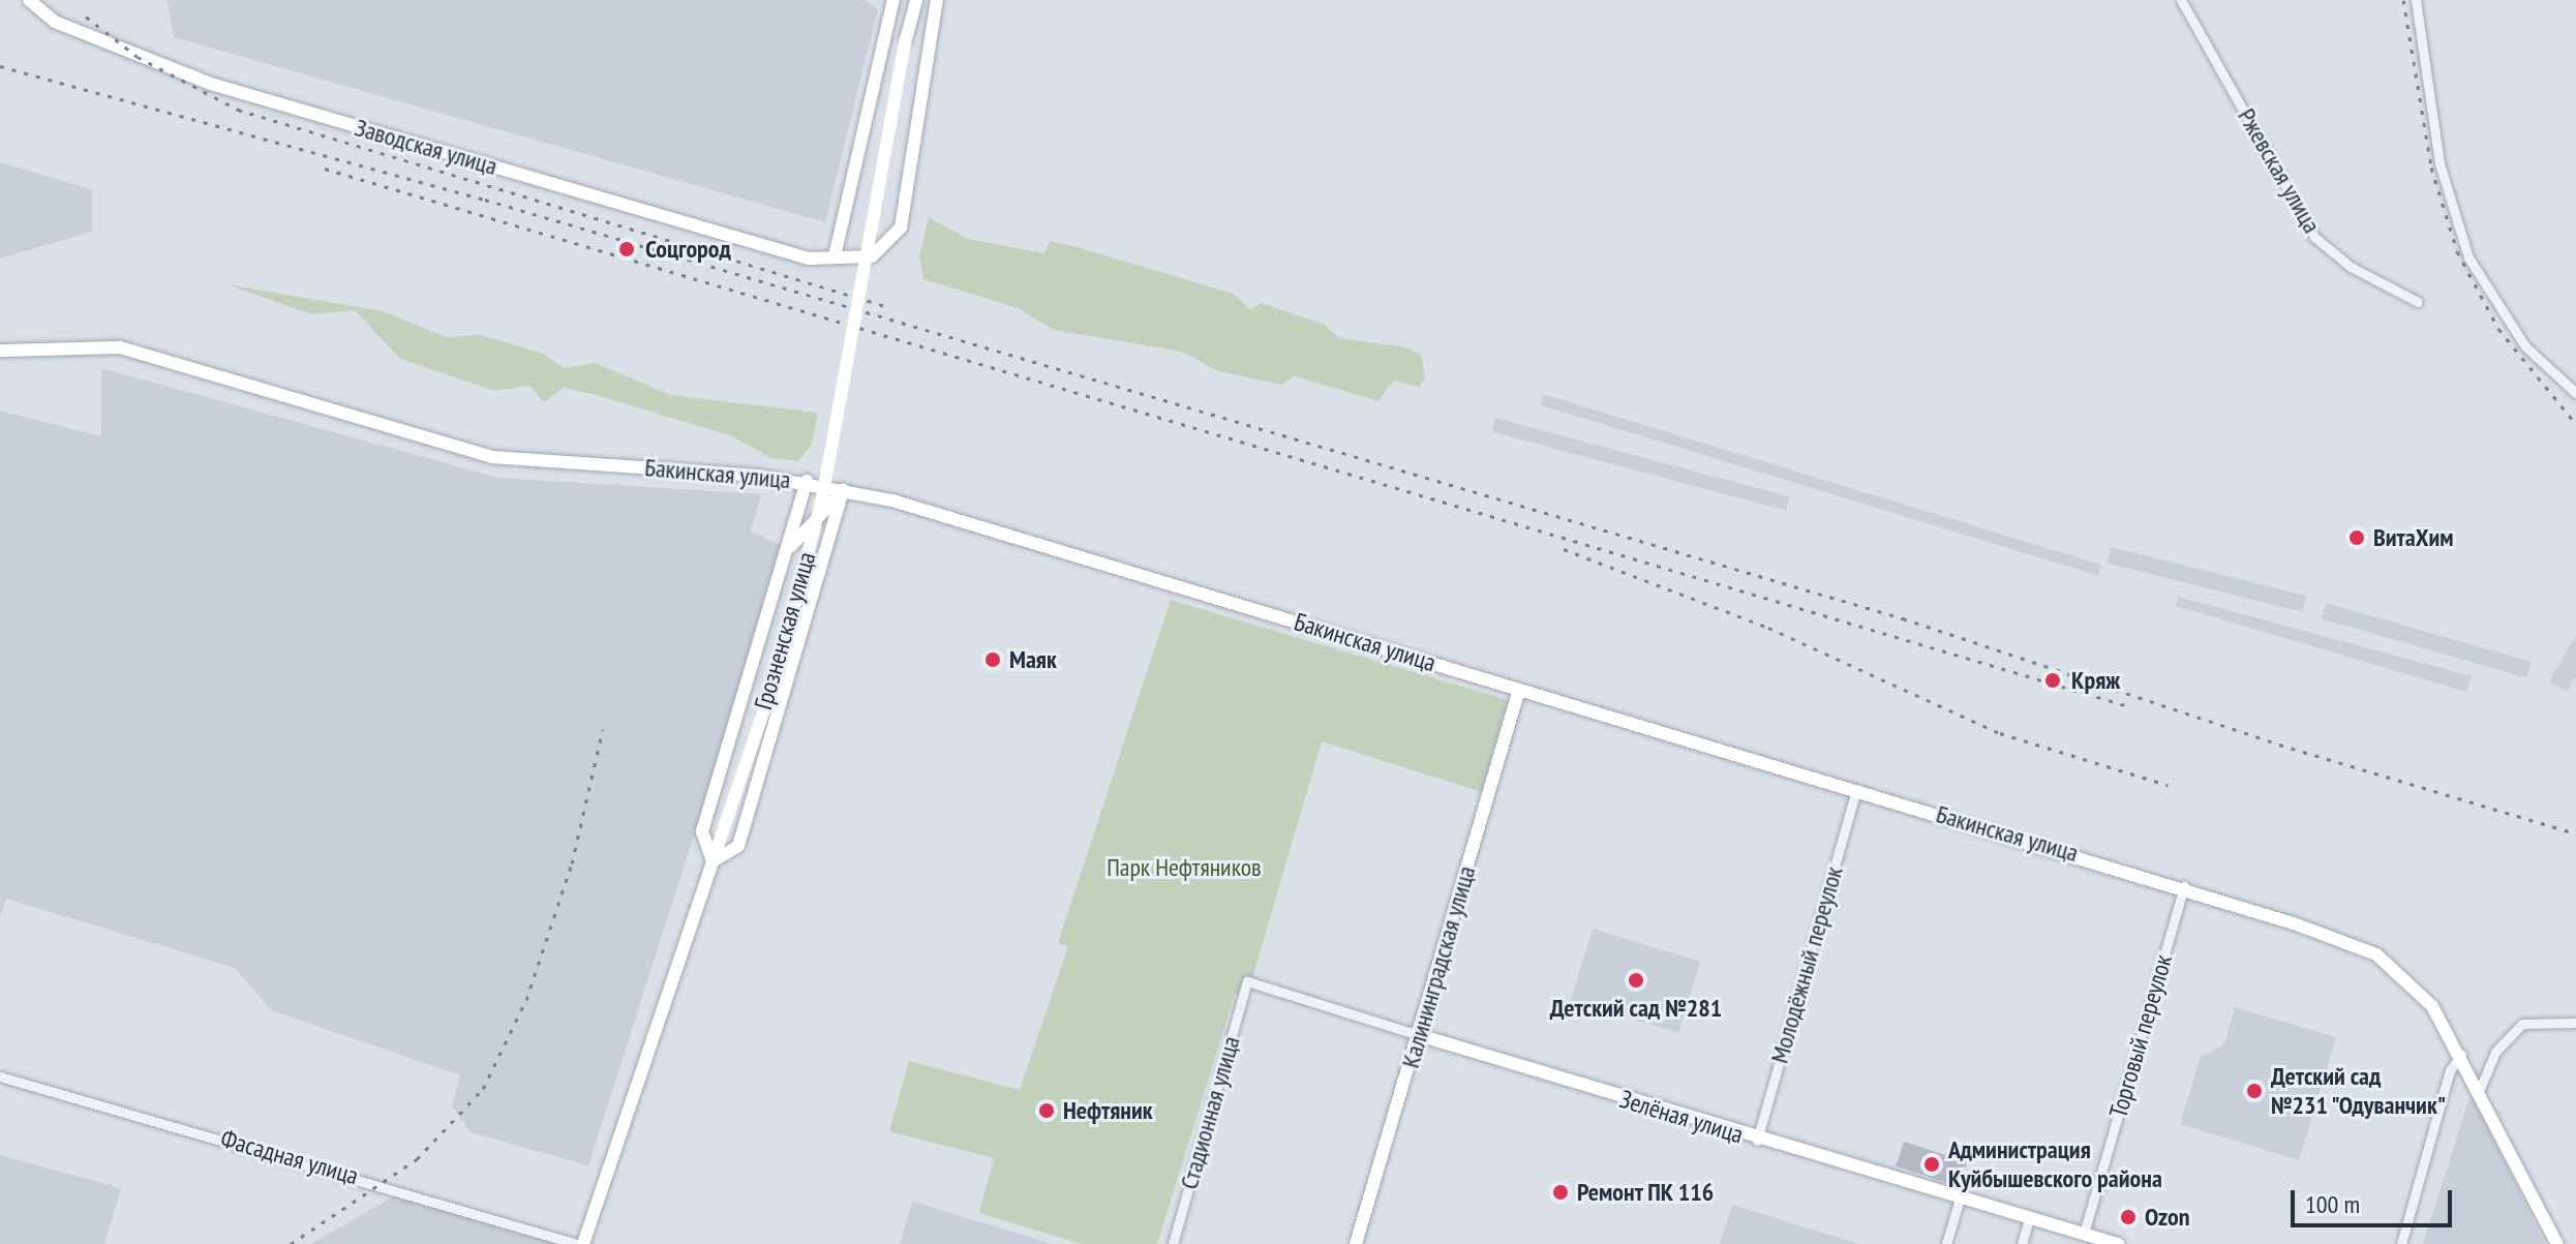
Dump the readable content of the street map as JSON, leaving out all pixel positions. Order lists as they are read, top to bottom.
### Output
{
  "streets": {
    "main road": [
      "Заводская улица",
      "Бакинская улица",
      "Грозненская улица",
      "Калининградская улица",
      "Зелёная улица"
    ],
    "street": [
      "Ржевская улица",
      "Молодёжный переулок",
      "Торговый переулок",
      "Стадионная улица",
      "Фасадная улица"
    ]
  },
  "crossings": [
    ["Бакинская улица", "Молодёжный переулок"],
    ["Бакинская улица", "Калининградская улица"],
    ["Бакинская улица", "Торговый переулок"],
    ["Молодёжный переулок", "Зелёная улица"],
    ["Калининградская улица", "Зелёная улица"],
    ["Торговый переулок", "Зелёная улица"],
    ["Стадионная улица", "Зелёная улица"]
  ],
  "parks": ["Парк Нефтяников"],
  "places": [
    "Соцгород",
    "ВитаХим",
    "Маяк",
    "Кряж",
    "Детский сад №281",
    "Детский сад №231 \"Одуванчик\"",
    "Нефтяник",
    "Администрация Куйбышевского района",
    "Ремонт ПК 116",
    "Ozon"
  ],
  "scale_bar": "100 m"
}
